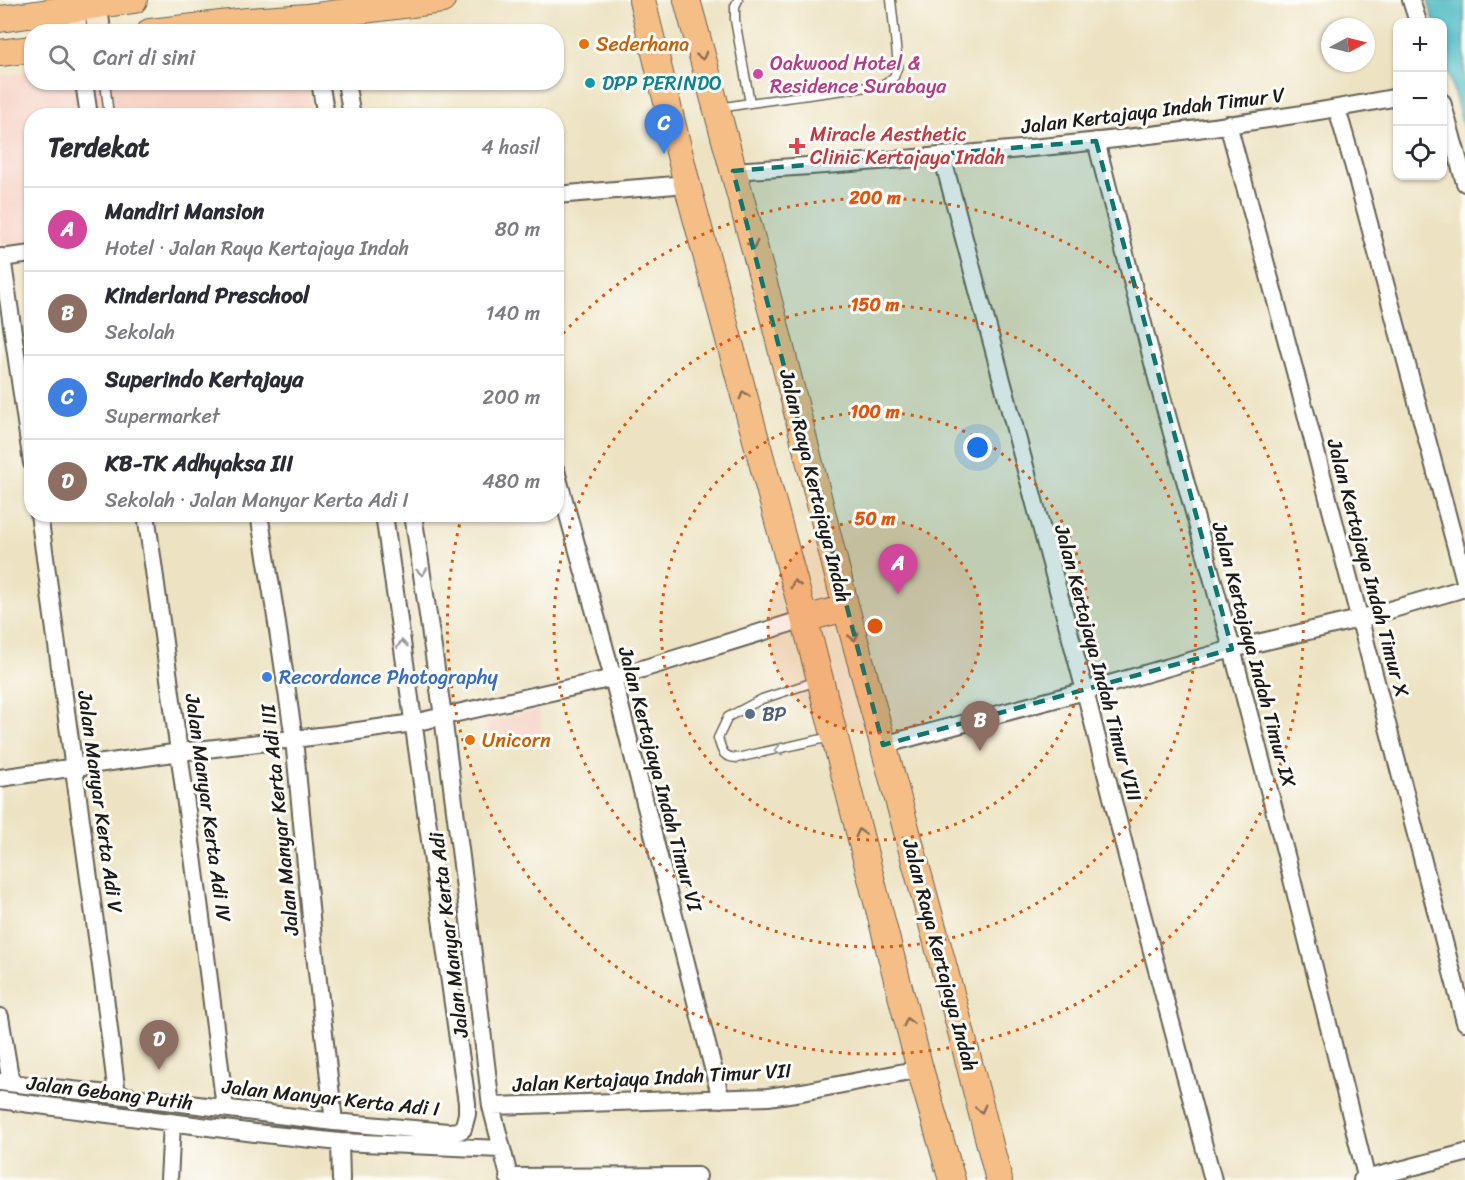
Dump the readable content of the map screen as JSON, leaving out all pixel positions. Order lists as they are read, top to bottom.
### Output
{
  "streets": {
    "main road": ["Jalan Raya Kertajaya Indah"],
    "street": [
      "Jalan Kertajaya Indah Timur V",
      "Jalan Kertajaya Indah Timur X",
      "Jalan Kertajaya Indah Timur IX",
      "Jalan Kertajaya Indah Timur VIII",
      "Jalan Kertajaya Indah Timur VI",
      "Jalan Manyar Kerta Adi V",
      "Jalan Manyar Kerta Adi IV",
      "Jalan Manyar Kerta Adi III",
      "Jalan Manyar Kerta Adi",
      "Jalan Kertajaya Indah Timur VII",
      "Jalan Gebang Putih",
      "Jalan Manyar Kerta Adi I"
    ]
  },
  "crossings": [
    ["Jalan Kertajaya Indah Timur V", "Jalan Raya Kertajaya Indah"],
    ["Jalan Kertajaya Indah Timur V", "Jalan Kertajaya Indah Timur X"],
    ["Jalan Kertajaya Indah Timur V", "Jalan Kertajaya Indah Timur IX"],
    ["Jalan Kertajaya Indah Timur V", "Jalan Kertajaya Indah Timur VIII"],
    ["Jalan Kertajaya Indah Timur VI", "Jalan Kertajaya Indah Timur VII"],
    ["Jalan Manyar Kerta Adi V", "Jalan Manyar Kerta Adi I"],
    ["Jalan Manyar Kerta Adi IV", "Jalan Manyar Kerta Adi I"],
    ["Jalan Manyar Kerta Adi III", "Jalan Manyar Kerta Adi I"],
    ["Jalan Manyar Kerta Adi", "Jalan Kertajaya Indah Timur VII"],
    ["Jalan Manyar Kerta Adi", "Jalan Gebang Putih"],
    ["Jalan Manyar Kerta Adi", "Jalan Manyar Kerta Adi I"]
  ],
  "places": {
    "other": [
      "Sederhana",
      "Oakwood Hotel & Residence Surabaya",
      "DPP PERINDO",
      "Recordance Photography",
      "BP",
      "Unicorn"
    ],
    "health": ["Miracle Aesthetic Clinic Kertajaya Indah"]
  },
  "north": "right",
  "page": {
    "map_buttons": ["+", "−"],
    "search": "Cari di sini",
    "pins": [
      "C",
      "A",
      "B",
      "D"
    ],
    "heading": ["Terdekat", "4 hasil"],
    "list": [
      {
        "mark": "A",
        "name": "Mandiri Mansion",
        "note": "Hotel · Jalan Raya Kertajaya Indah",
        "value": "80 m"
      },
      {
        "mark": "B",
        "name": "Kinderland Preschool",
        "note": "Sekolah",
        "value": "140 m"
      },
      {
        "mark": "C",
        "name": "Superindo Kertajaya",
        "note": "Supermarket",
        "value": "200 m"
      },
      {
        "mark": "D",
        "name": "KB-TK Adhyaksa III",
        "note": "Sekolah · Jalan Manyar Kerta Adi I",
        "value": "480 m"
      }
    ]
  },
  "rings": [
    "200 m",
    "150 m",
    "100 m",
    "50 m"
  ]
}
